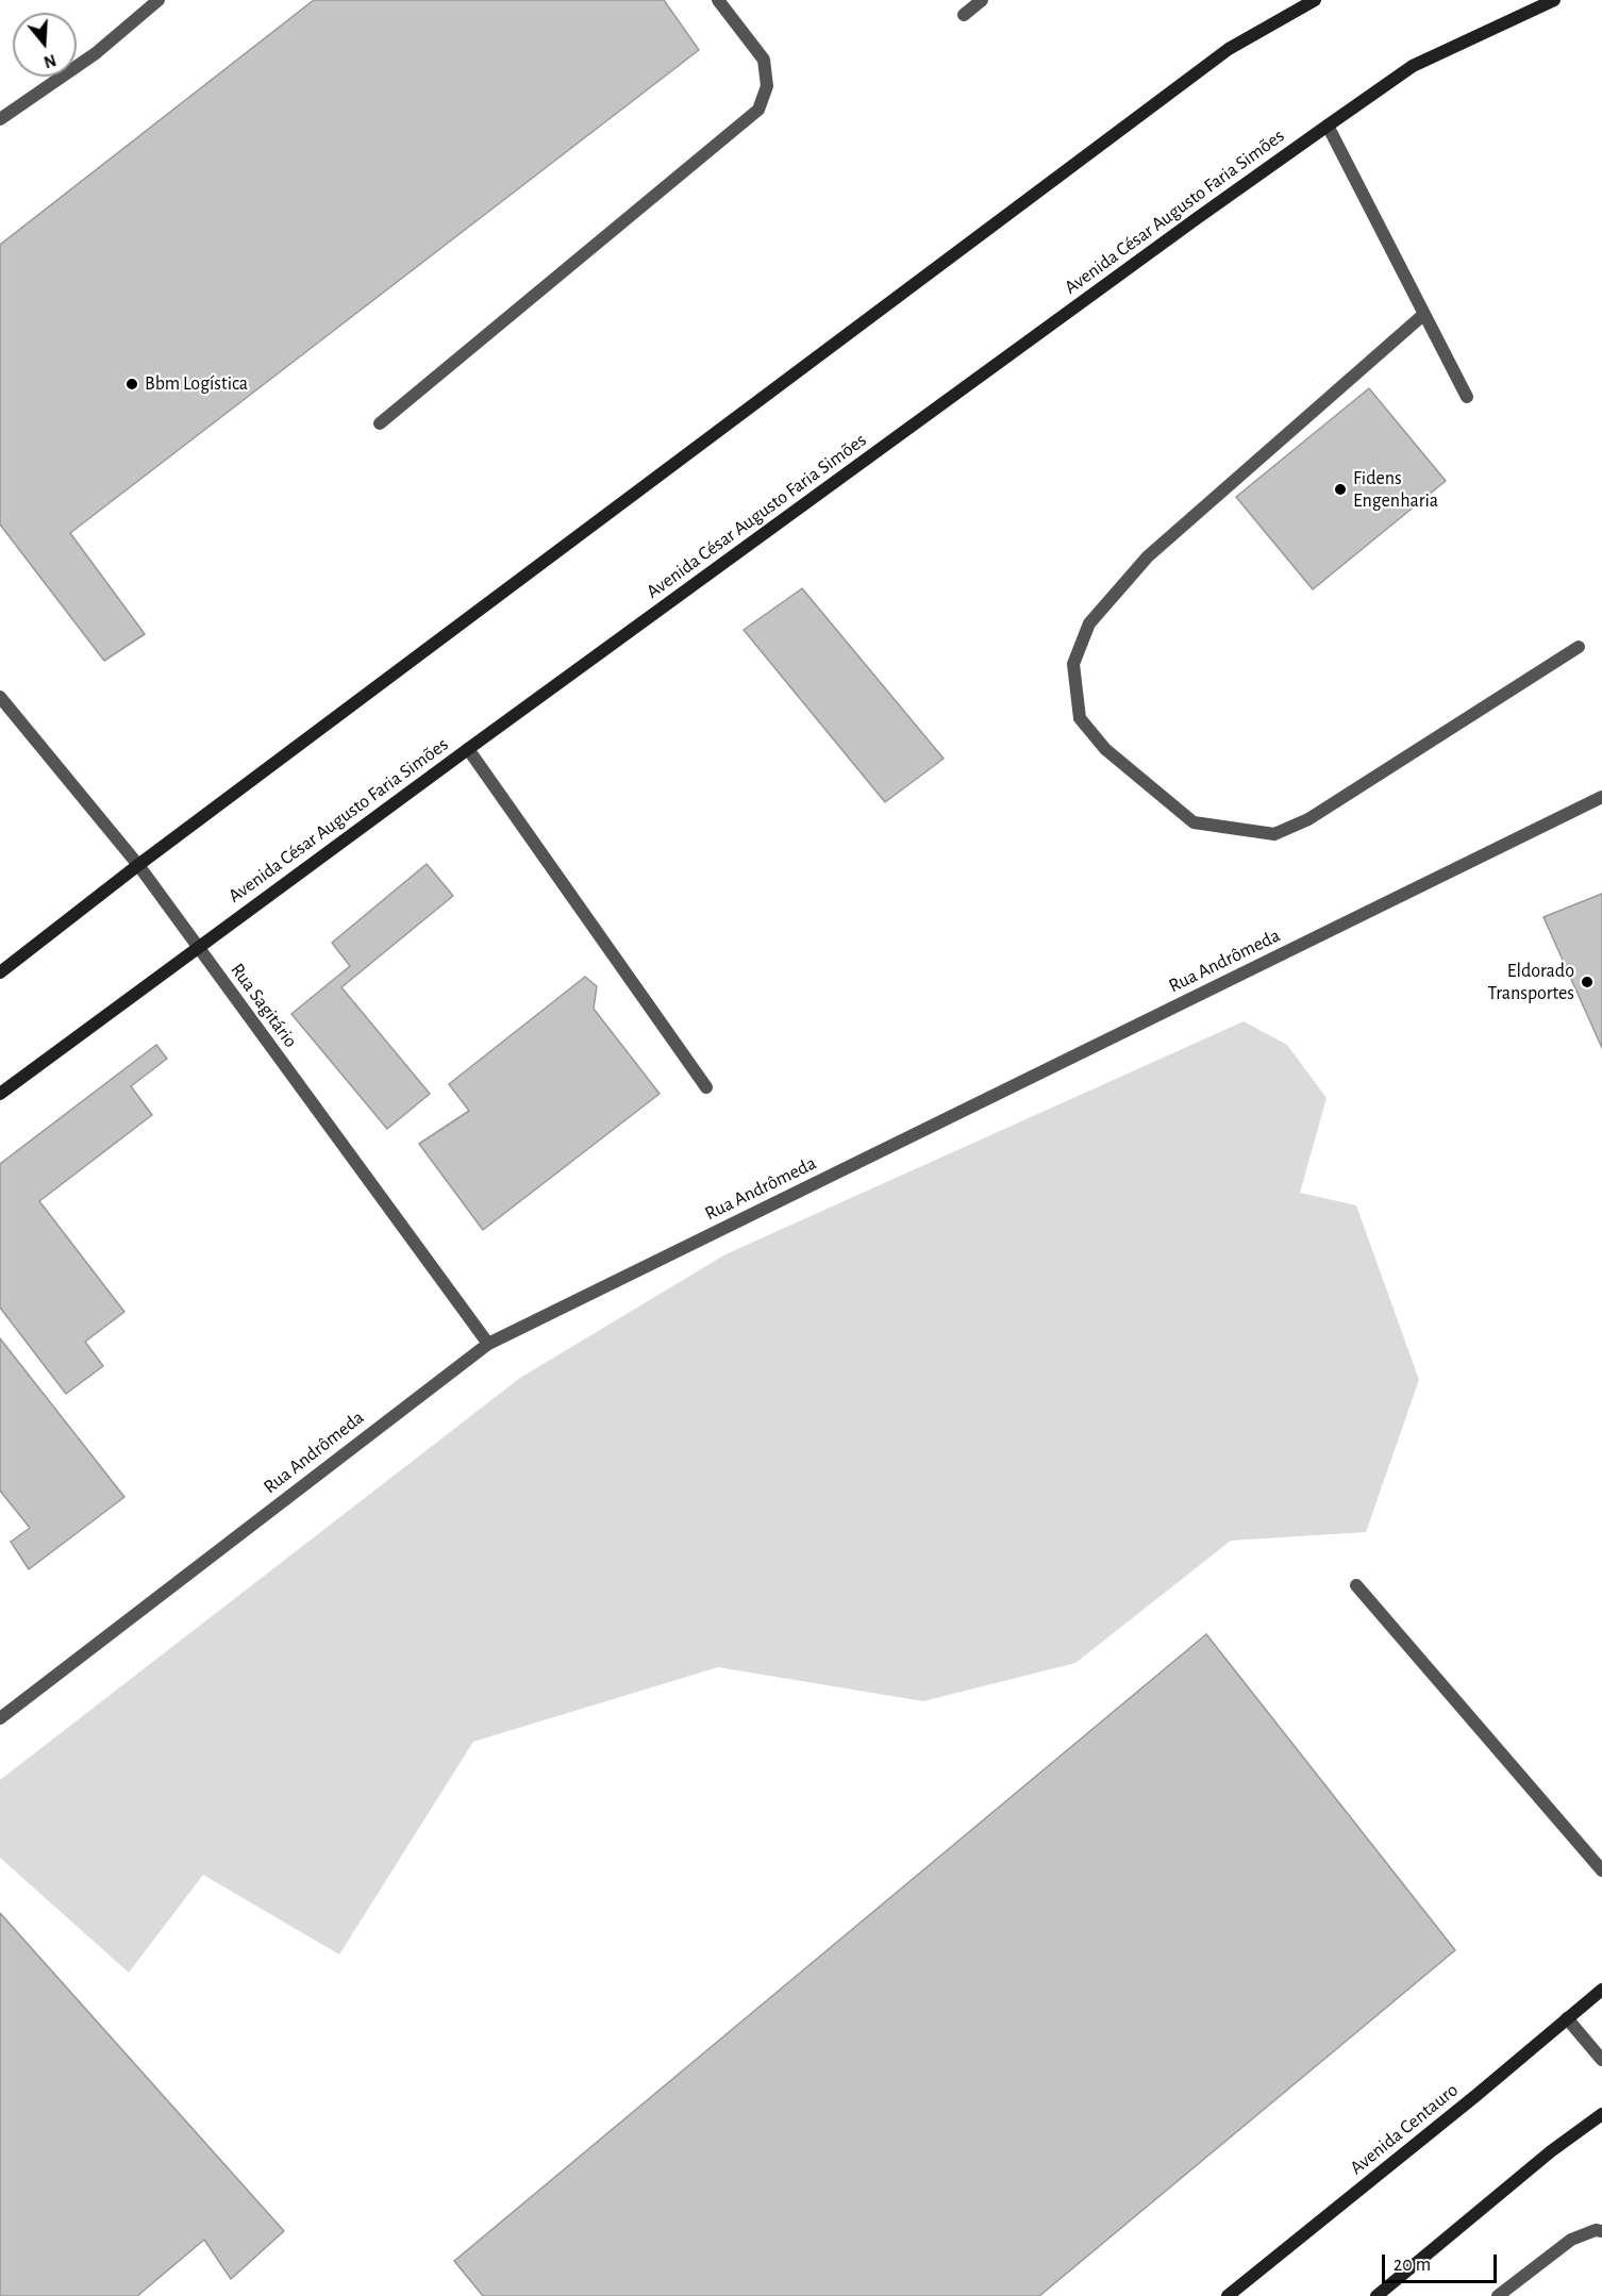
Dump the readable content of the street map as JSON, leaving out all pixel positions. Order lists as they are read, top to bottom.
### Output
{
  "streets": {
    "street": [
      "Avenida César Augusto Faria Simões",
      "Rua Andrômeda",
      "Rua Sagitário",
      "Avenida Centauro"
    ]
  },
  "crossings": [
    ["Avenida César Augusto Faria Simões", "Rua Sagitário"],
    ["Rua Andrômeda", "Rua Sagitário"]
  ],
  "places": ["Bbm Logística", "Fidens Engenharia", "Eldorado Transportes"],
  "scale_bar": "20 m",
  "north": "bottom"
}
